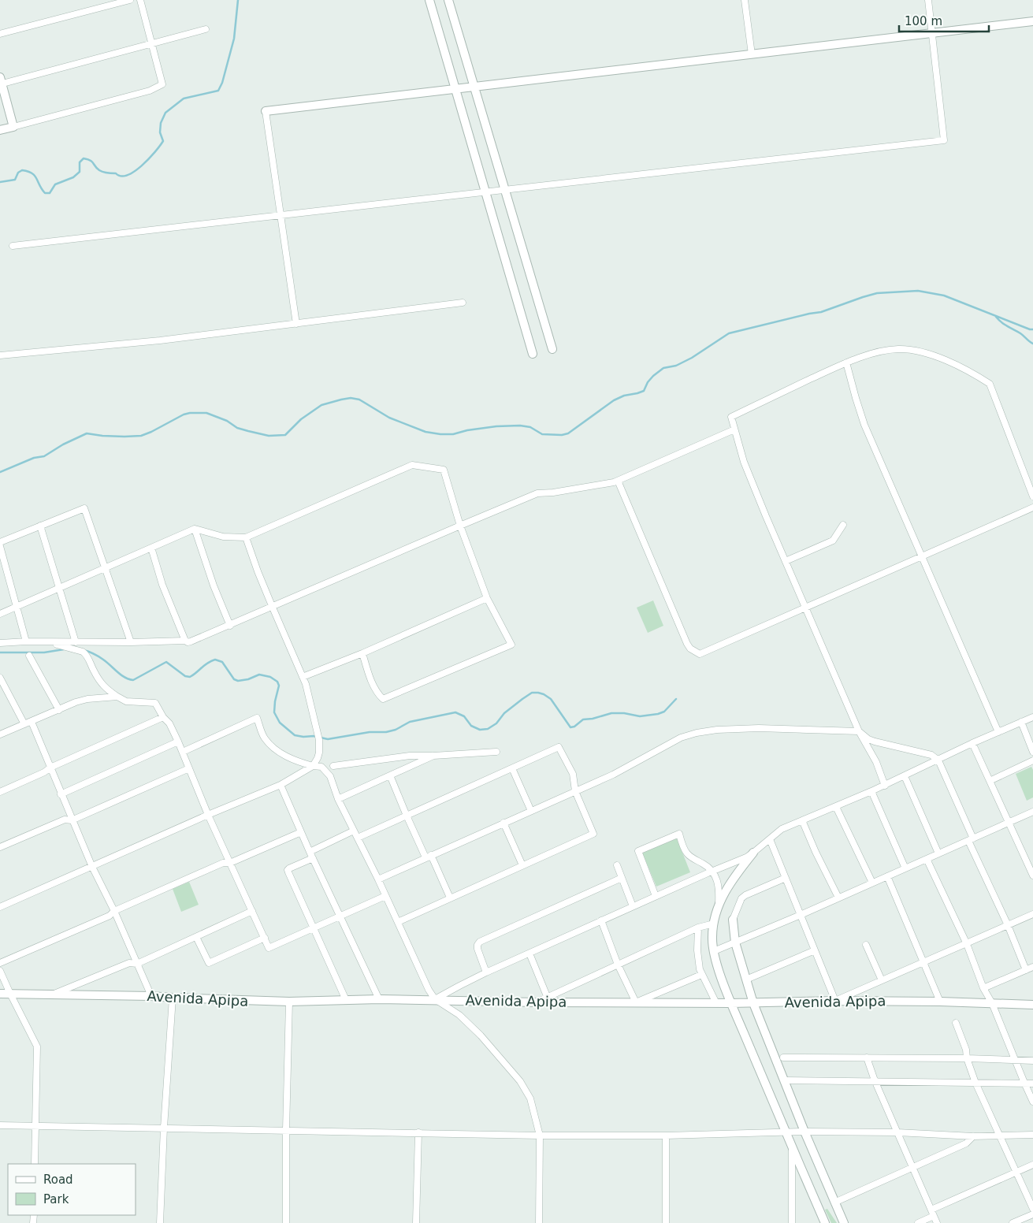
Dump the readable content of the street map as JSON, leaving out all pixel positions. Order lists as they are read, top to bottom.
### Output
{
  "streets": {
    "street": ["Avenida Apipa"]
  },
  "legend": ["Road", "Park"],
  "scale_bar": "100 m"
}
